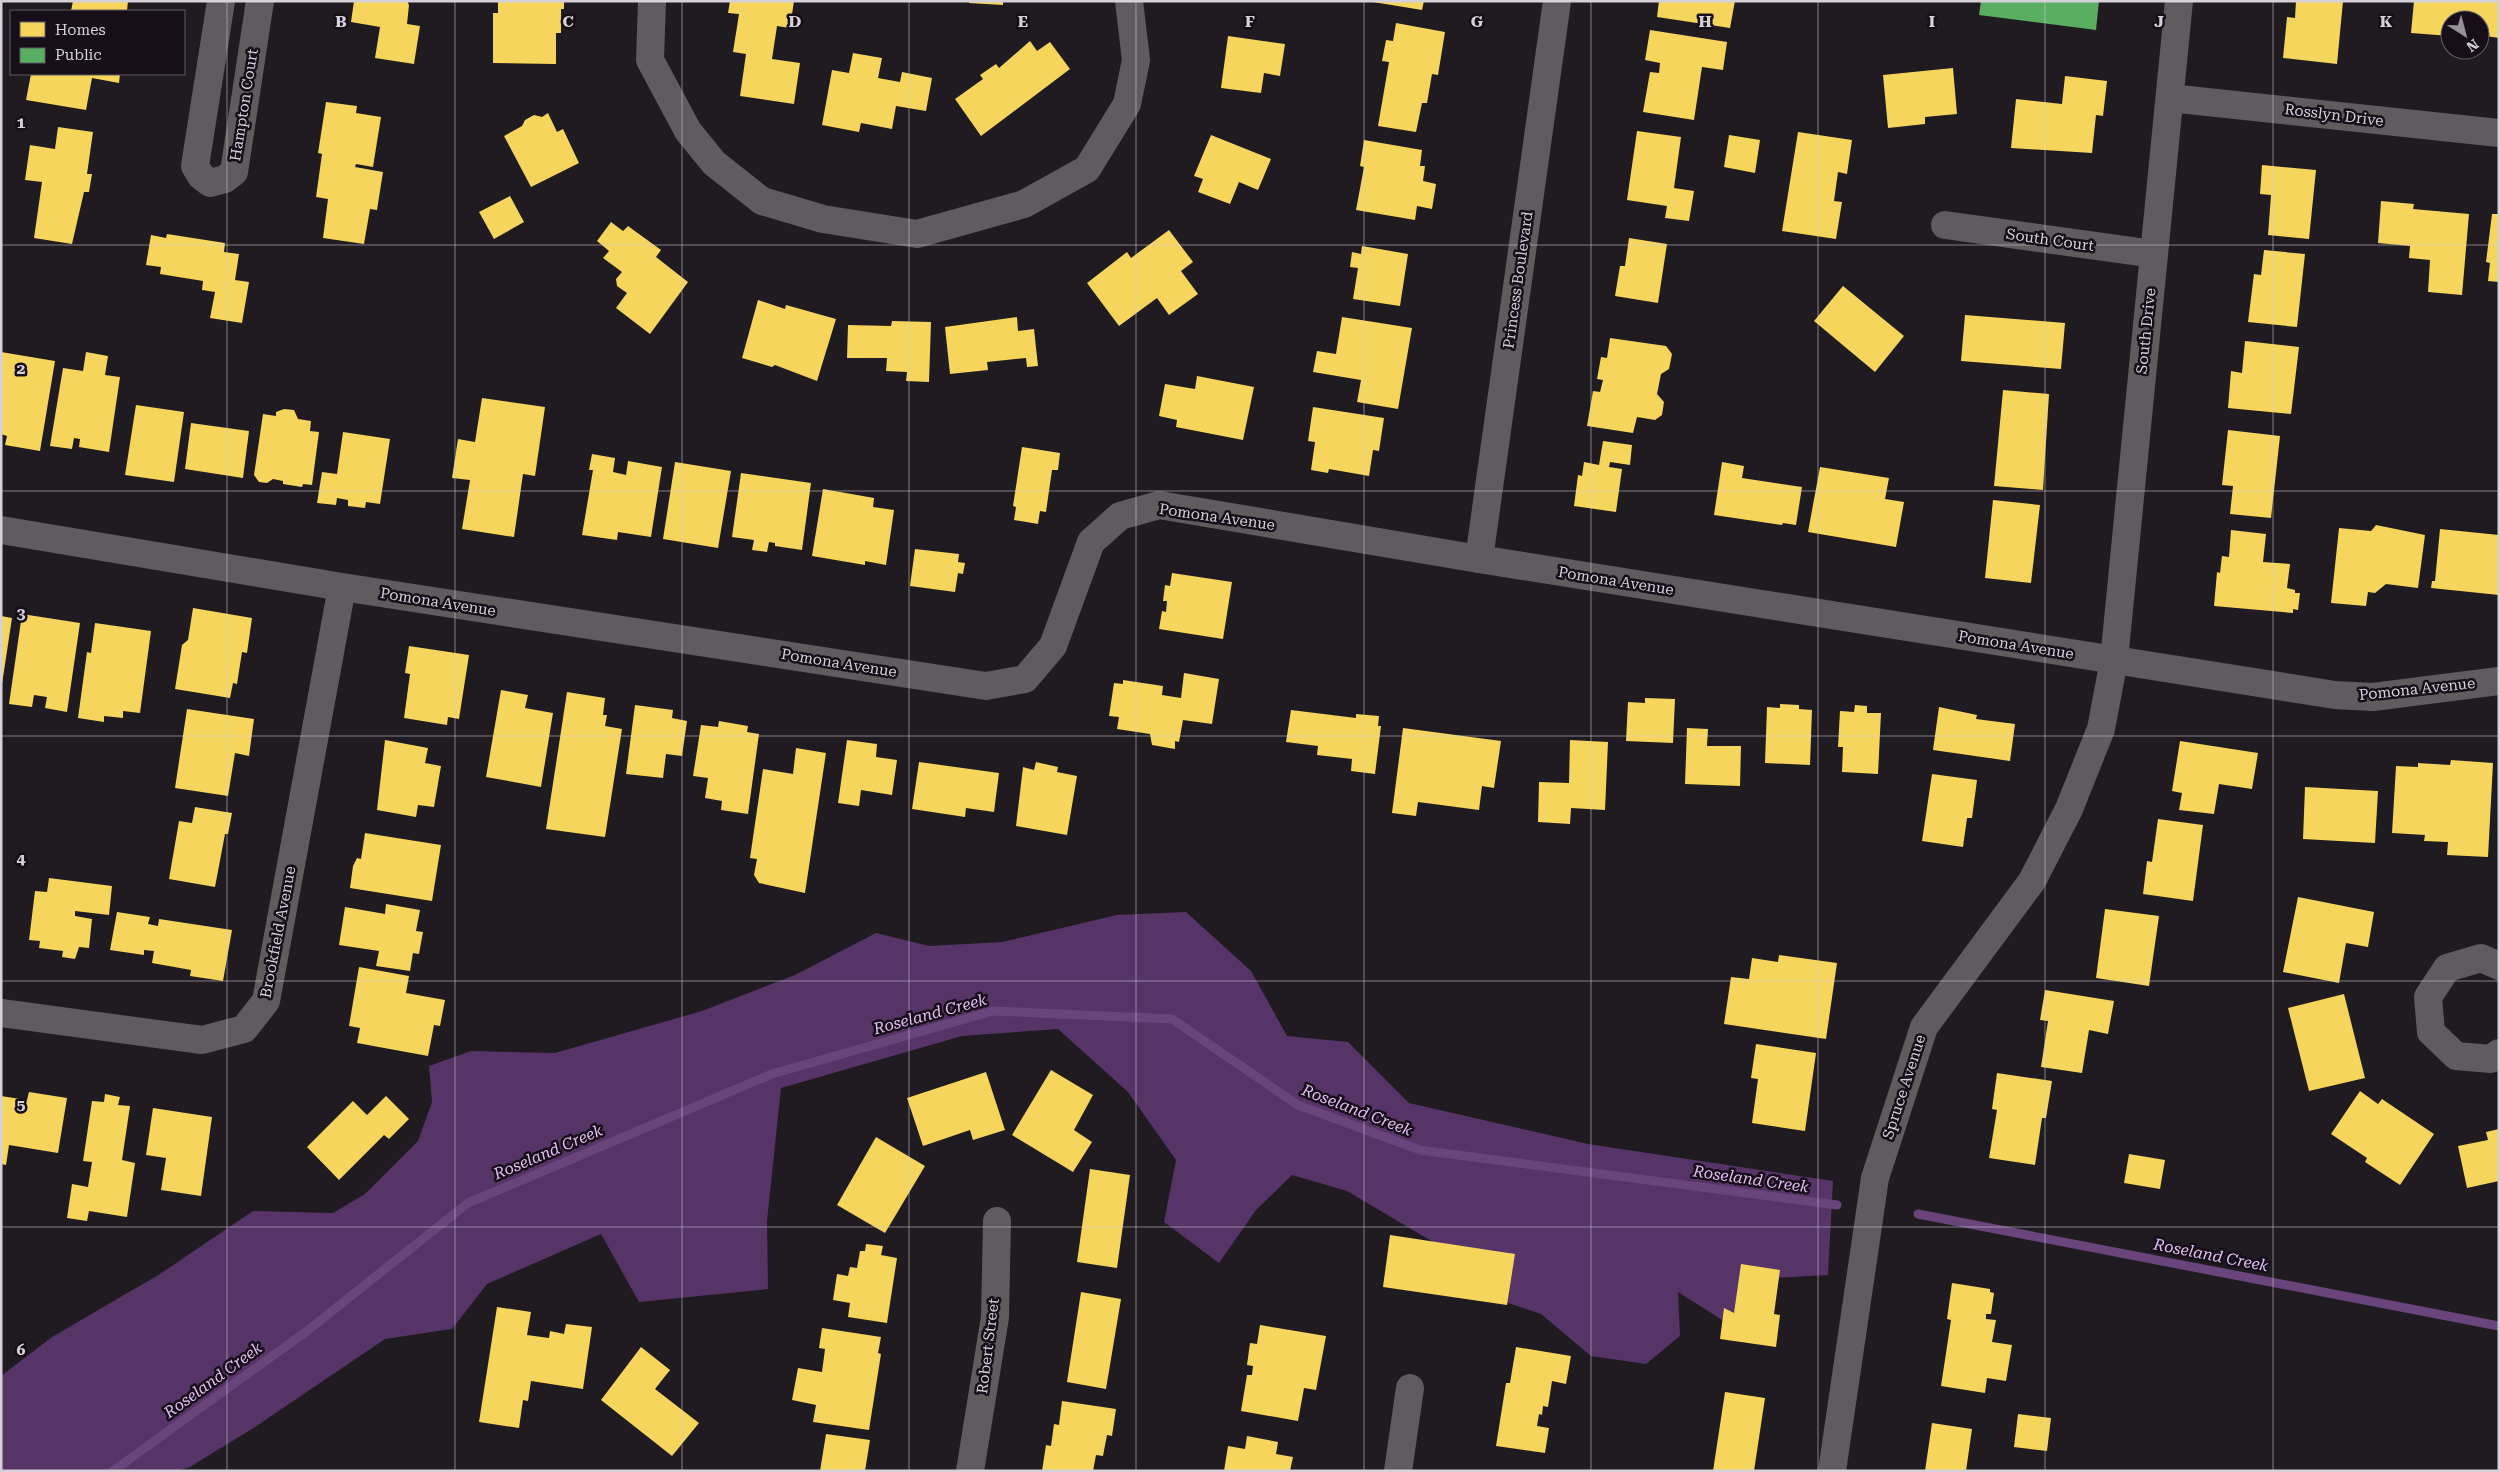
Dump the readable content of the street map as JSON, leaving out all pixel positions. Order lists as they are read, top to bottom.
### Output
{
  "streets": {
    "street": [
      "Hampton Court",
      "Rosslyn Drive",
      "South Court",
      "Princess Boulevard",
      "South Drive",
      "Pomona Avenue",
      "Brookfield Avenue",
      "Spruce Avenue",
      "Robert Street"
    ]
  },
  "crossings": [
    ["Rosslyn Drive", "South Drive"],
    ["South Court", "South Drive"],
    ["Princess Boulevard", "Pomona Avenue"],
    ["South Drive", "Pomona Avenue"],
    ["South Drive", "Spruce Avenue"],
    ["Pomona Avenue", "Brookfield Avenue"],
    ["Pomona Avenue", "Spruce Avenue"]
  ],
  "water": ["Roseland Creek"],
  "legend": ["Homes", "Public"],
  "north": "bottom right",
  "grid": {
    "columns": [
      "B",
      "C",
      "D",
      "E",
      "F",
      "G",
      "H",
      "I",
      "J",
      "K"
    ],
    "rows": [
      "1",
      "2",
      "3",
      "4",
      "5",
      "6"
    ]
  }
}
